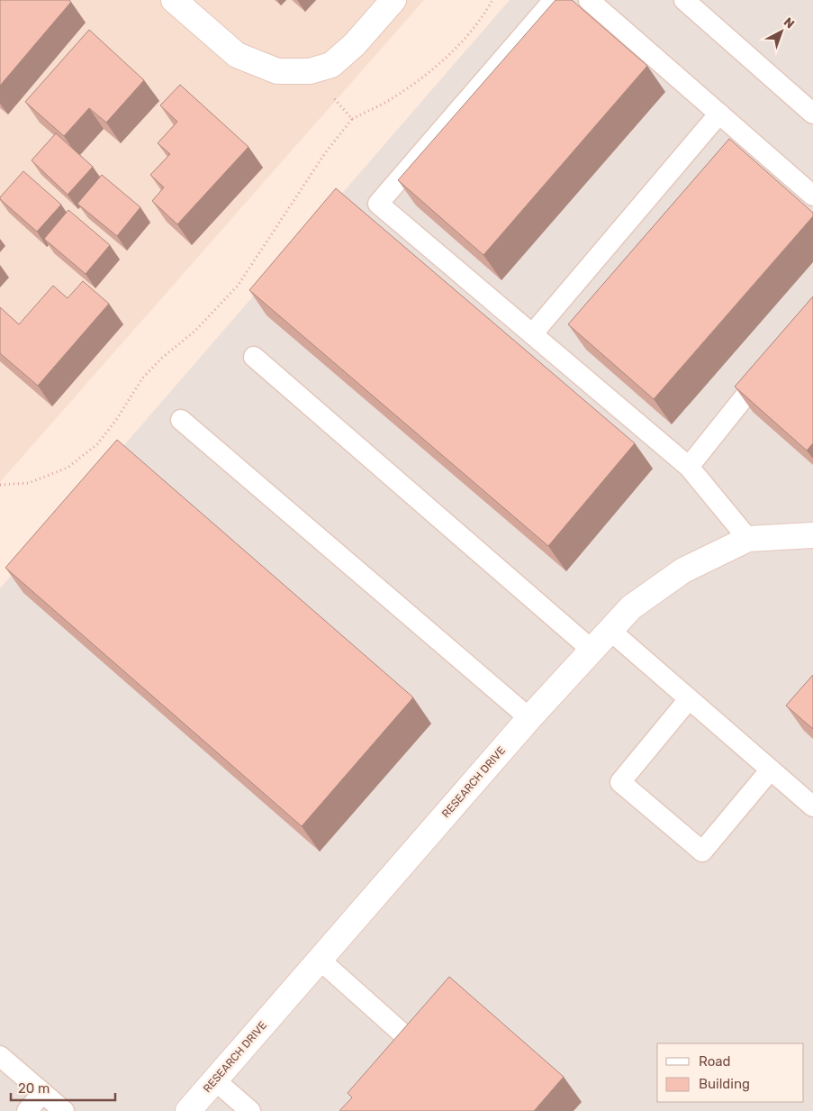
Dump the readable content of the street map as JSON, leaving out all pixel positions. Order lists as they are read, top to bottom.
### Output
{
  "streets": {
    "street": ["RESEARCH DRIVE"]
  },
  "legend": ["Road", "Building"],
  "scale_bar": "20 m",
  "north": "top right"
}
